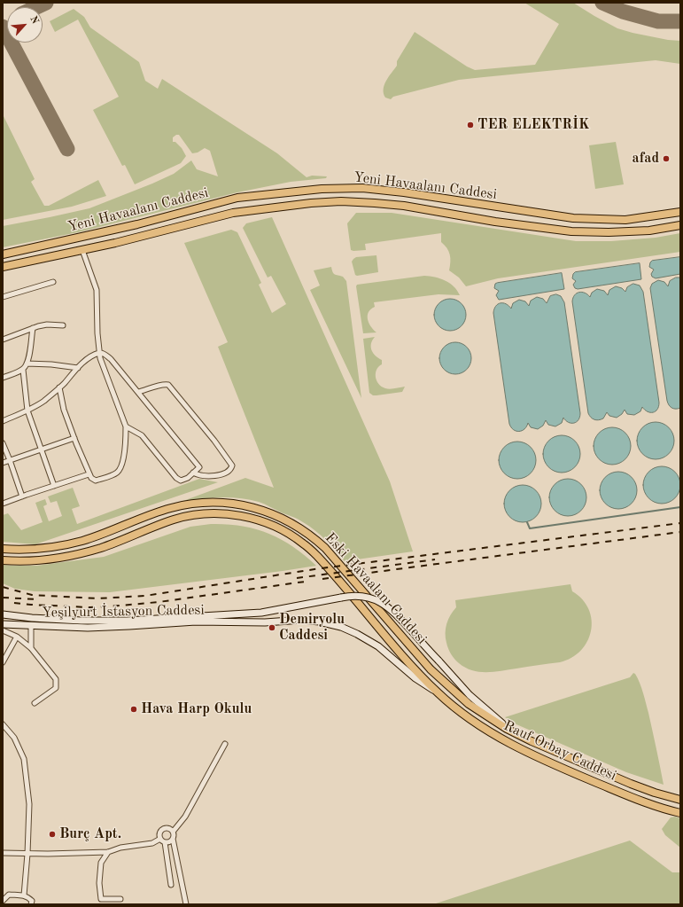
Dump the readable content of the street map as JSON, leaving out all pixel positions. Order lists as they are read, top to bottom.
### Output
{
  "streets": {
    "main road": [
      "Yeni Havaalanı Caddesi",
      "Eski Havaalanı Caddesi",
      "Yeşilyurt İstasyon Caddesi",
      "Rauf Orbay Caddesi"
    ]
  },
  "crossings": [
    ["Eski Havaalanı Caddesi", "Yeşilyurt İstasyon Caddesi"],
    ["Eski Havaalanı Caddesi", "Rauf Orbay Caddesi"],
    ["Yeşilyurt İstasyon Caddesi", "Rauf Orbay Caddesi"]
  ],
  "places": [
    "TER ELEKTRİK",
    "afad",
    "Demiryolu Caddesi",
    "Hava Harp Okulu",
    "Burç Apt."
  ],
  "north": "top right"
}
